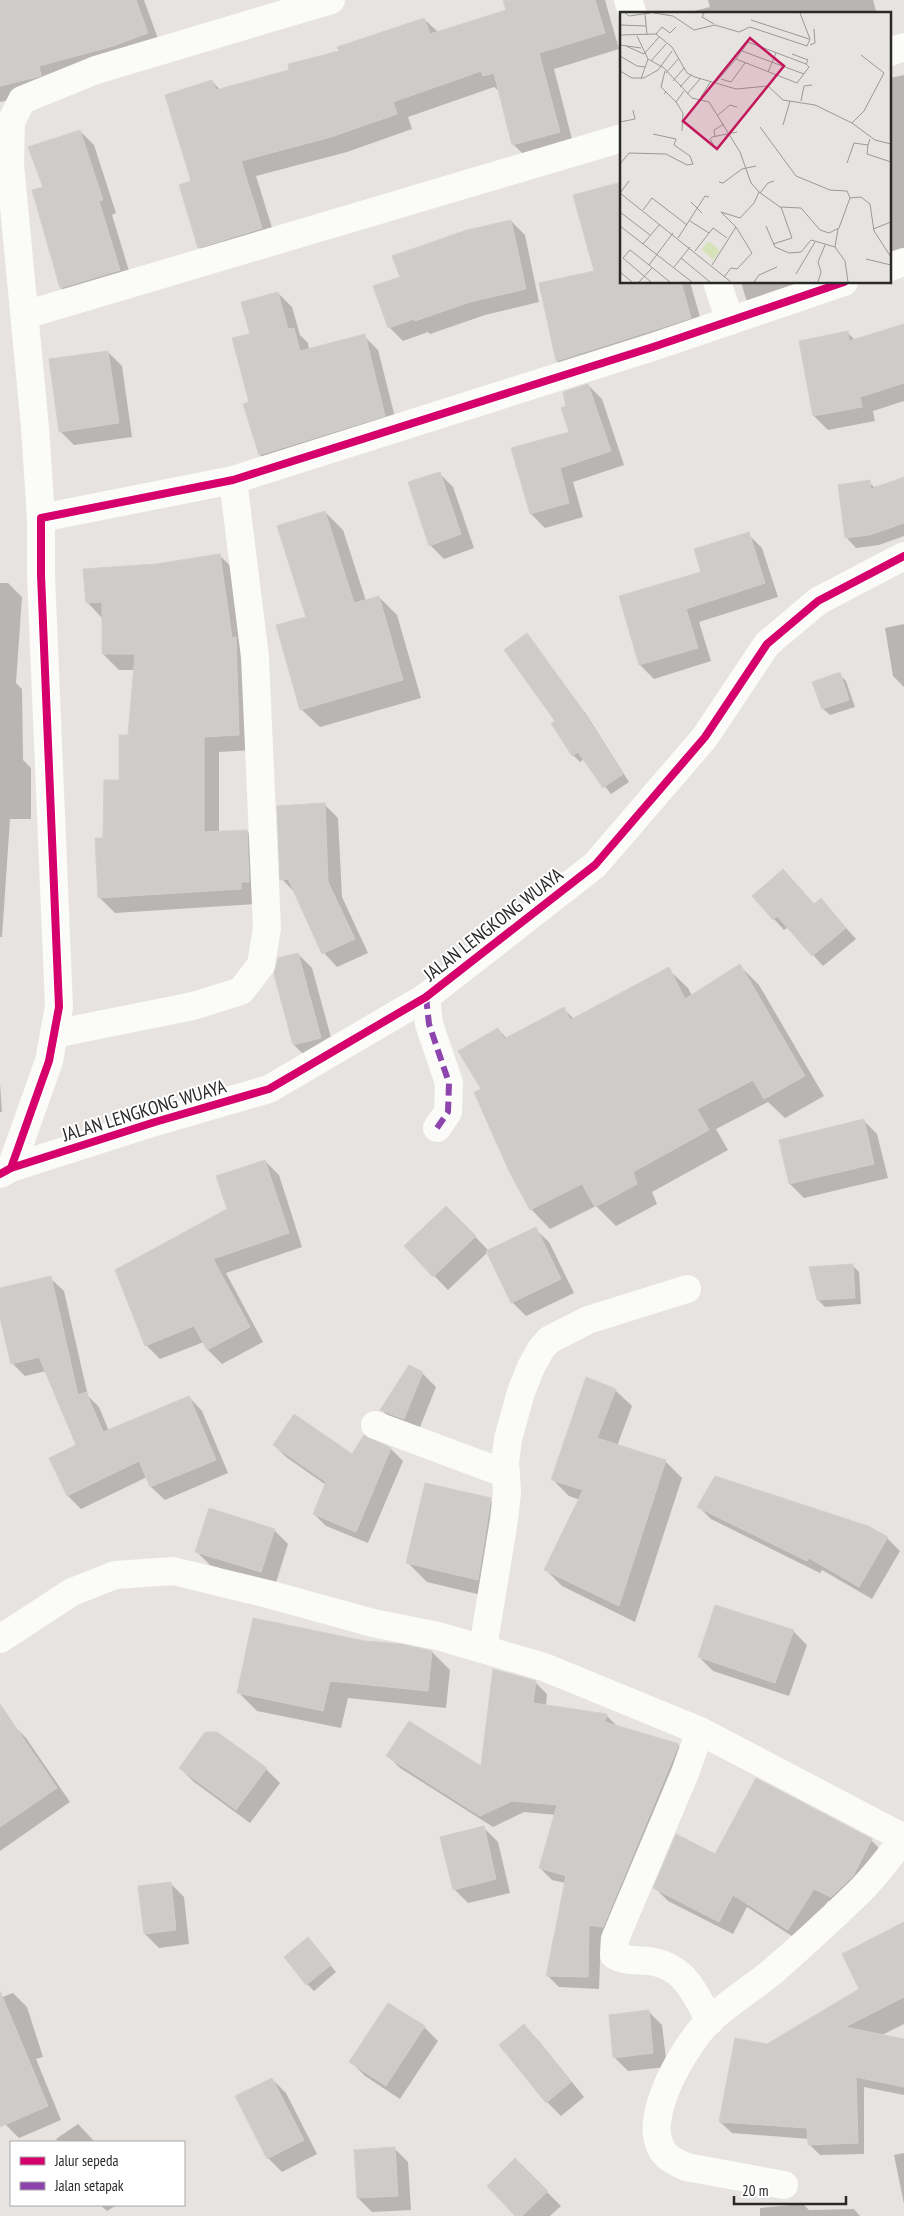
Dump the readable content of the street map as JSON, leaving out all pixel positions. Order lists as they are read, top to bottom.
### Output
{
  "streets": {
    "street": ["JALAN LENGKONG WUAYA"]
  },
  "legend": ["Jalur sepeda", "Jalan setapak"],
  "scale_bar": "20 m"
}
